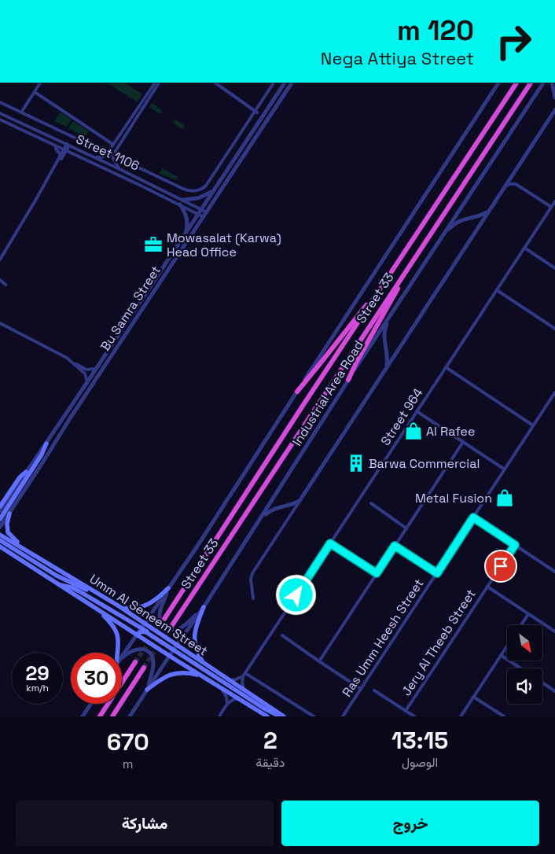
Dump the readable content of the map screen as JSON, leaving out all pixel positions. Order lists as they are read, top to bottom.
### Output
{
  "streets": {
    "highway": ["Street 33"],
    "main road": ["Umm Al Seneem Street"],
    "street": [
      "Street 1106",
      "Bu Samra Street",
      "Industrial Area Road",
      "Street 964",
      "Ras Umm Heesh Street",
      "Jery Al Theeb Street"
    ]
  },
  "crossings": [
    ["Street 1106", "Bu Samra Street"],
    ["Street 33", "Industrial Area Road"],
    ["Street 33", "Umm Al Seneem Street"],
    ["Industrial Area Road", "Umm Al Seneem Street"]
  ],
  "places": {
    "office": ["Mowasalat (Karwa) Head Office"],
    "shop": ["Al Rafee", "Metal Fusion"],
    "building": ["Barwa Commercial"]
  },
  "north": "bottom right",
  "page": {
    "turn": ["120 m", "Nega Attiya Street"],
    "speed": "29 km/h",
    "limit": "30",
    "eta": [
      "13:15",
      "الوصول",
      "2",
      "دقيقة",
      "670",
      "m"
    ],
    "buttons": ["خروج", "مشاركة"]
  }
}
